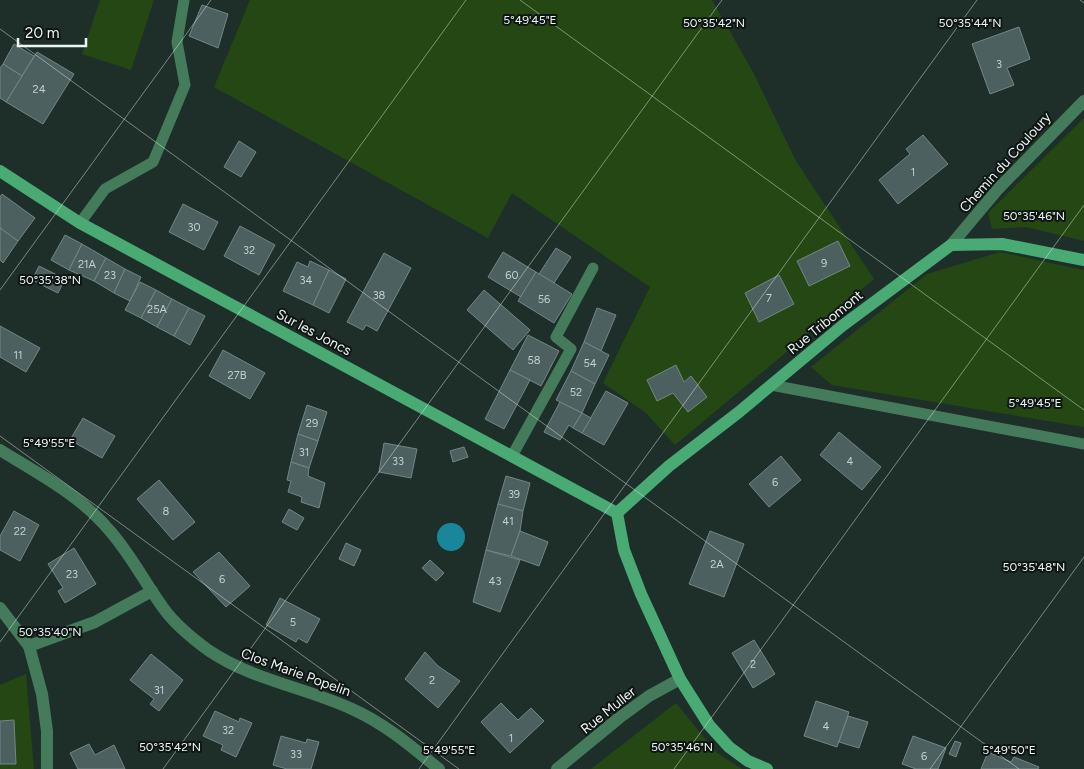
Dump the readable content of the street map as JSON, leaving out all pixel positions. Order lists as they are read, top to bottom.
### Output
{
  "streets": {
    "street": [
      "Chemin du Couloury",
      "Rue Tribomont",
      "Sur les Joncs",
      "Clos Marie Popelin",
      "Rue Muller"
    ]
  },
  "crossings": [
    ["Chemin du Couloury", "Rue Tribomont"],
    ["Rue Tribomont", "Sur les Joncs"]
  ],
  "house_numbers": [
    "3",
    "24",
    "1",
    "30",
    "32",
    "9",
    "21A",
    "23",
    "60",
    "34",
    "38",
    "7",
    "56",
    "25A",
    "11",
    "58",
    "54",
    "27B",
    "52",
    "29",
    "31",
    "33",
    "4",
    "6",
    "39",
    "8",
    "41",
    "22",
    "2A",
    "23",
    "6",
    "43",
    "5",
    "2",
    "2",
    "31",
    "4",
    "32",
    "1",
    "33",
    "6"
  ],
  "scale_bar": "20 m",
  "coordinates": [
    "5°49'45\"E",
    "50°35'42\"N",
    "50°35'44\"N",
    "50°35'46\"N",
    "50°35'38\"N",
    "5°49'55\"E",
    "50°35'48\"N",
    "50°35'40\"N",
    "5°49'50\"E"
  ]
}
